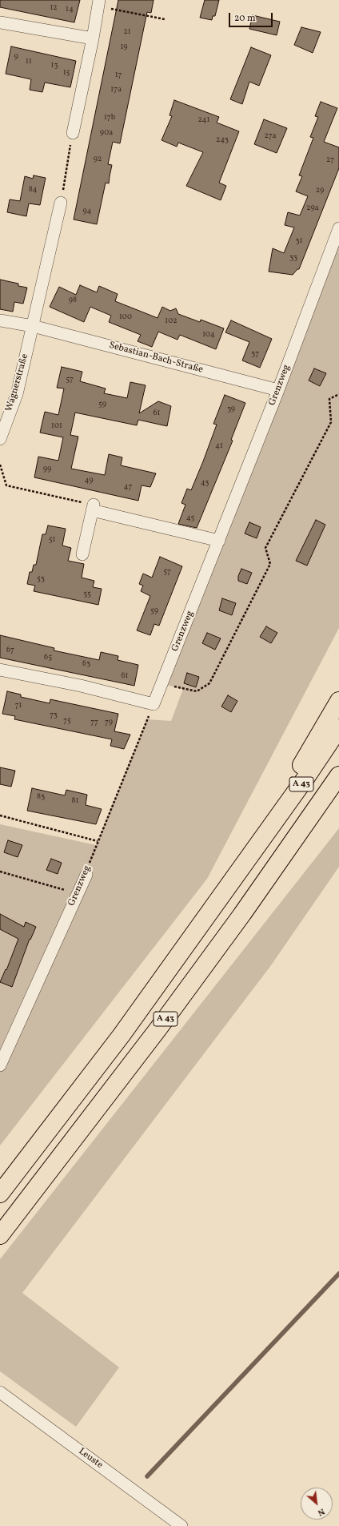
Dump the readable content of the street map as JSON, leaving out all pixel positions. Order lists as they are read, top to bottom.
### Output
{
  "streets": {
    "highway": ["A 43"],
    "street": [
      "Sebastian-Bach-Straße",
      "Wagnerstraße",
      "Grenzweg",
      "Leuste"
    ]
  },
  "crossings": [
    ["Sebastian-Bach-Straße", "Wagnerstraße"],
    ["Sebastian-Bach-Straße", "Grenzweg"]
  ],
  "house_numbers": [
    "12",
    "14",
    "21",
    "19",
    "9",
    "11",
    "13",
    "15",
    "17",
    "17a",
    "17b",
    "241",
    "90a",
    "27a",
    "243",
    "92",
    "27",
    "84",
    "29",
    "29a",
    "94",
    "31",
    "33",
    "98",
    "100",
    "102",
    "104",
    "37",
    "57",
    "59",
    "39",
    "61",
    "101",
    "41",
    "99",
    "49",
    "43",
    "47",
    "45",
    "51",
    "57",
    "53",
    "55",
    "59",
    "67",
    "65",
    "63",
    "61",
    "71",
    "73",
    "75",
    "77",
    "79",
    "83",
    "81"
  ],
  "scale_bar": "20 m",
  "north": "bottom right"
}
